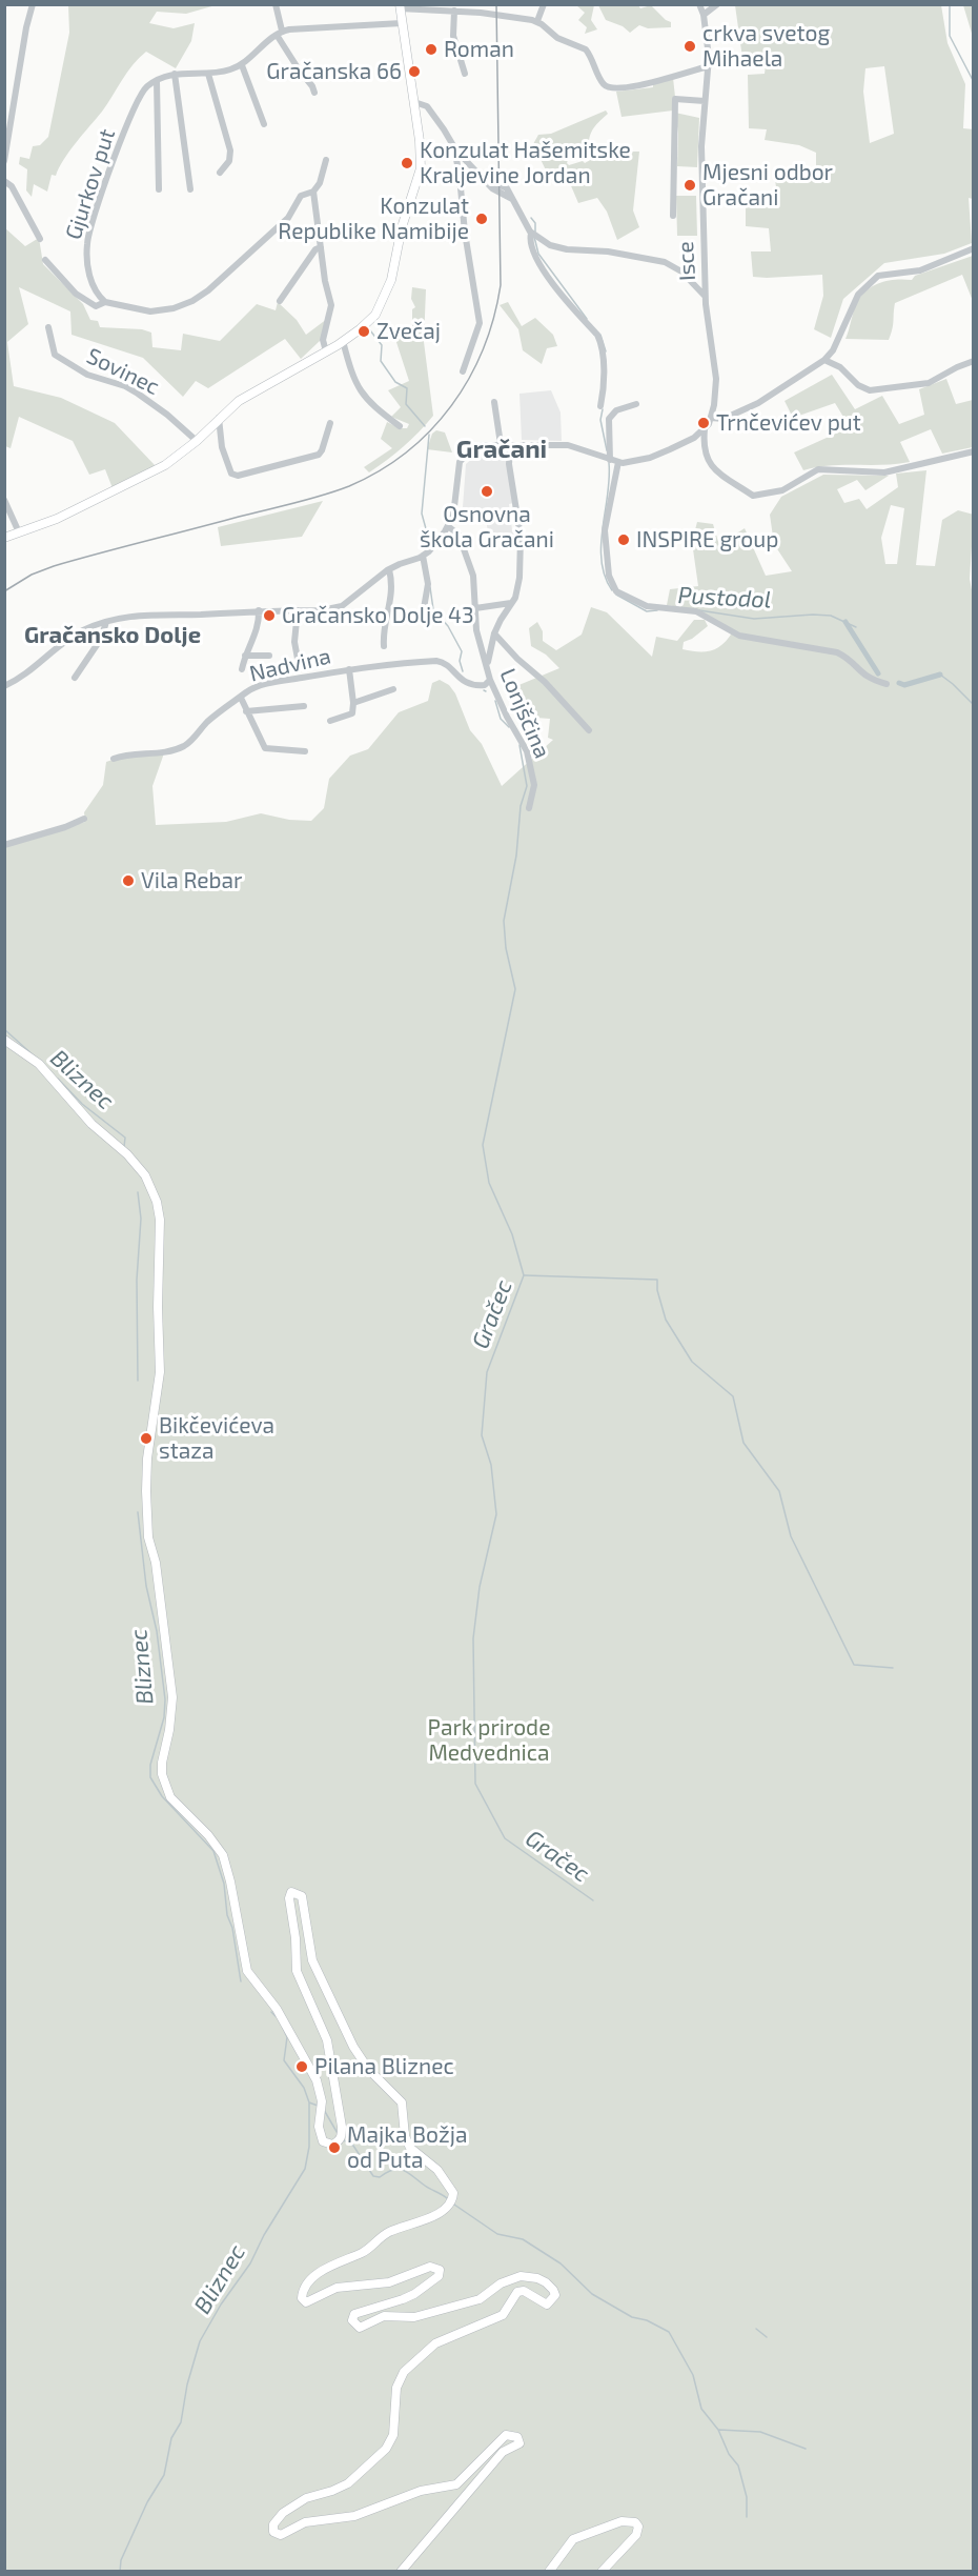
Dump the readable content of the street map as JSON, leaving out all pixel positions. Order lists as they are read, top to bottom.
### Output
{
  "streets": {
    "street": [
      "Gjurkov put",
      "Isce",
      "Sovinec",
      "Nadvina",
      "Lonjščina"
    ]
  },
  "crossings": [
    ["Nadvina", "Lonjščina"]
  ],
  "districts": ["Gračani", "Gračansko Dolje"],
  "water": ["Pustodol", "Bliznec", "Gračec"],
  "parks": ["Park prirode Medvednica"],
  "places": [
    "crkva svetog Mihaela",
    "Roman",
    "Gračanska 66",
    "Konzulat Hašemitske Kraljevine Jordan",
    "Mjesni odbor Gračani",
    "Konzulat Republike Namibije",
    "Zvečaj",
    "Trnčevićev put",
    "Osnovna škola Gračani",
    "INSPIRE group",
    "Gračansko Dolje 43",
    "Vila Rebar",
    "Bikčevićeva staza",
    "Pilana Bliznec",
    "Majka Božja od Puta"
  ]
}
